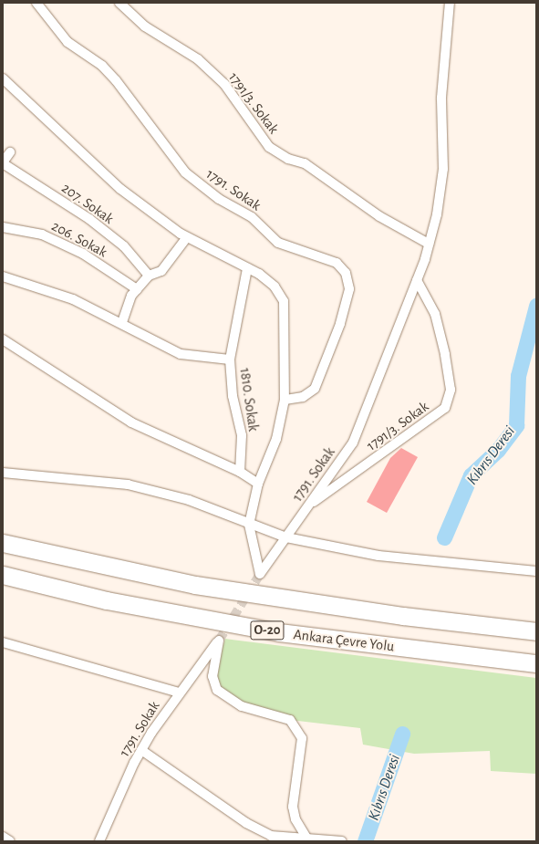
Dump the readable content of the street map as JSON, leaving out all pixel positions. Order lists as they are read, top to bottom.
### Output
{
  "streets": {
    "highway": ["O-20", "Ankara Çevre Yolu"],
    "street": [
      "1791/3. Sokak",
      "1791. Sokak",
      "207. Sokak",
      "206. Sokak",
      "1810. Sokak"
    ]
  },
  "crossings": [
    ["1791/3. Sokak", "1791. Sokak"]
  ],
  "water": ["Kıbrıs Deresi"]
}
